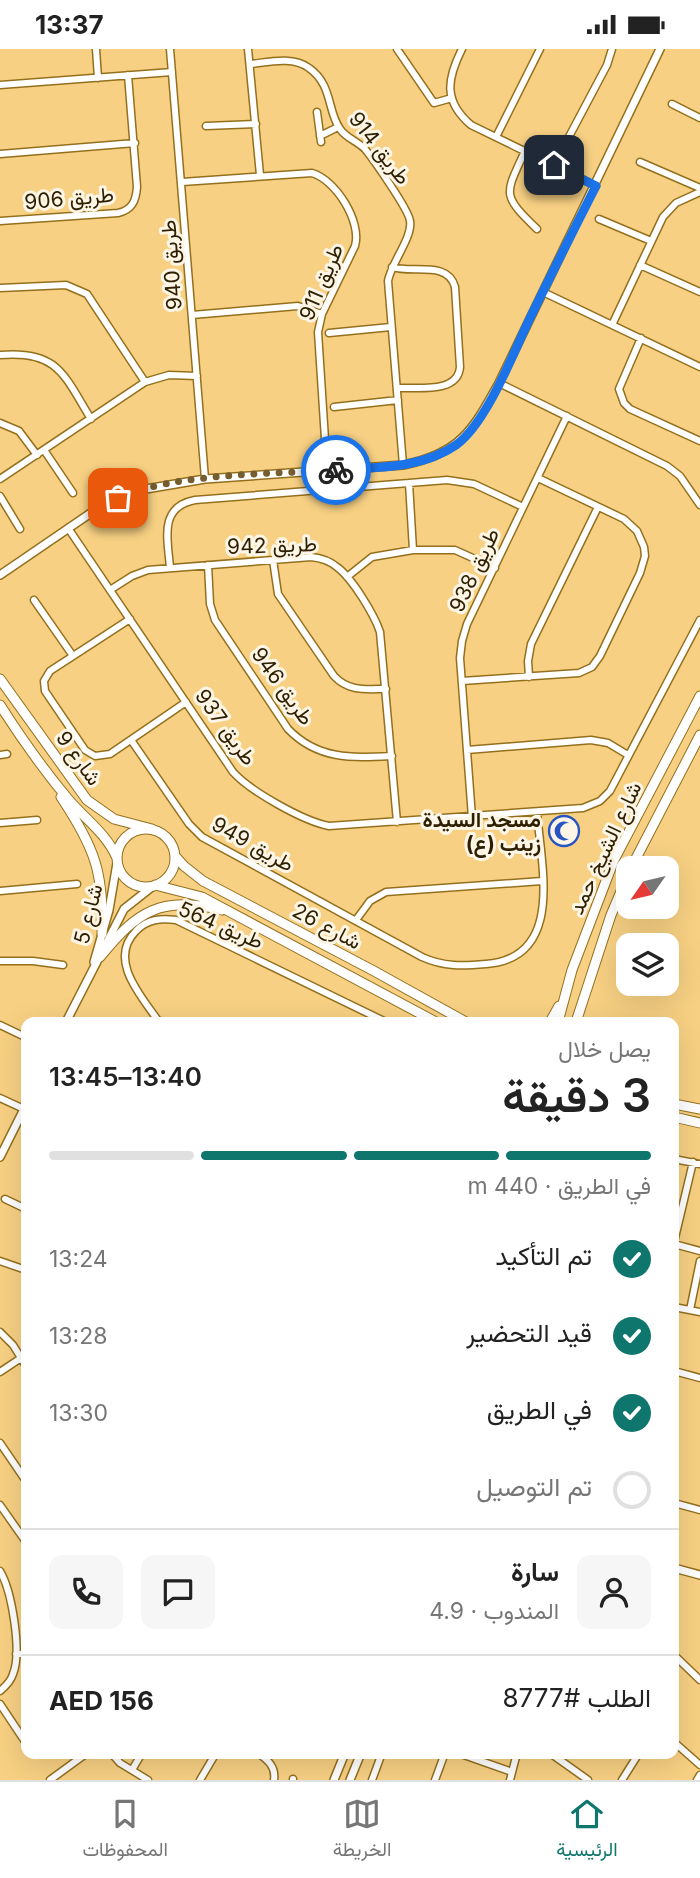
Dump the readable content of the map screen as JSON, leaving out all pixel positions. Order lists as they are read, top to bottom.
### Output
{
  "streets": {
    "main road": ["شارع 9", "شارع الشيخ حمد", "شارع 26"],
    "street": [
      "طريق 914",
      "طريق 906",
      "طريق 940",
      "طريق 911",
      "طريق 942",
      "طريق 938",
      "طريق 946",
      "طريق 937",
      "طريق 949",
      "شارع 5",
      "طريق 564"
    ]
  },
  "crossings": [
    ["طريق 940", "طريق 911"],
    ["طريق 942", "طريق 946"],
    ["طريق 942", "طريق 937"],
    ["طريق 938", "طريق 937"],
    ["طريق 937", "طريق 949"],
    ["شارع 9", "شارع 5"],
    ["شارع 9", "شارع 26"],
    ["شارع 5", "شارع 26"]
  ],
  "places": {
    "mosque": ["مسجد السيدة زينب (ع)"]
  },
  "north": "bottom left",
  "page": {
    "status": "13:37",
    "heading": ["3 دقيقة", "يصل خلال", "13:40–13:45"],
    "panel": [
      "سارة",
      "المندوب · 4.9",
      "الطلب #8777",
      "AED 156"
    ],
    "bar": "في الطريق · 440 m",
    "list": [
      ["تم التأكيد", "13:24"],
      ["قيد التحضير", "13:28"],
      ["في الطريق", "13:30"],
      "تم التوصيل"
    ],
    "tabs": ["الرئيسية", "الخريطة", "المحفوظات"]
  }
}
